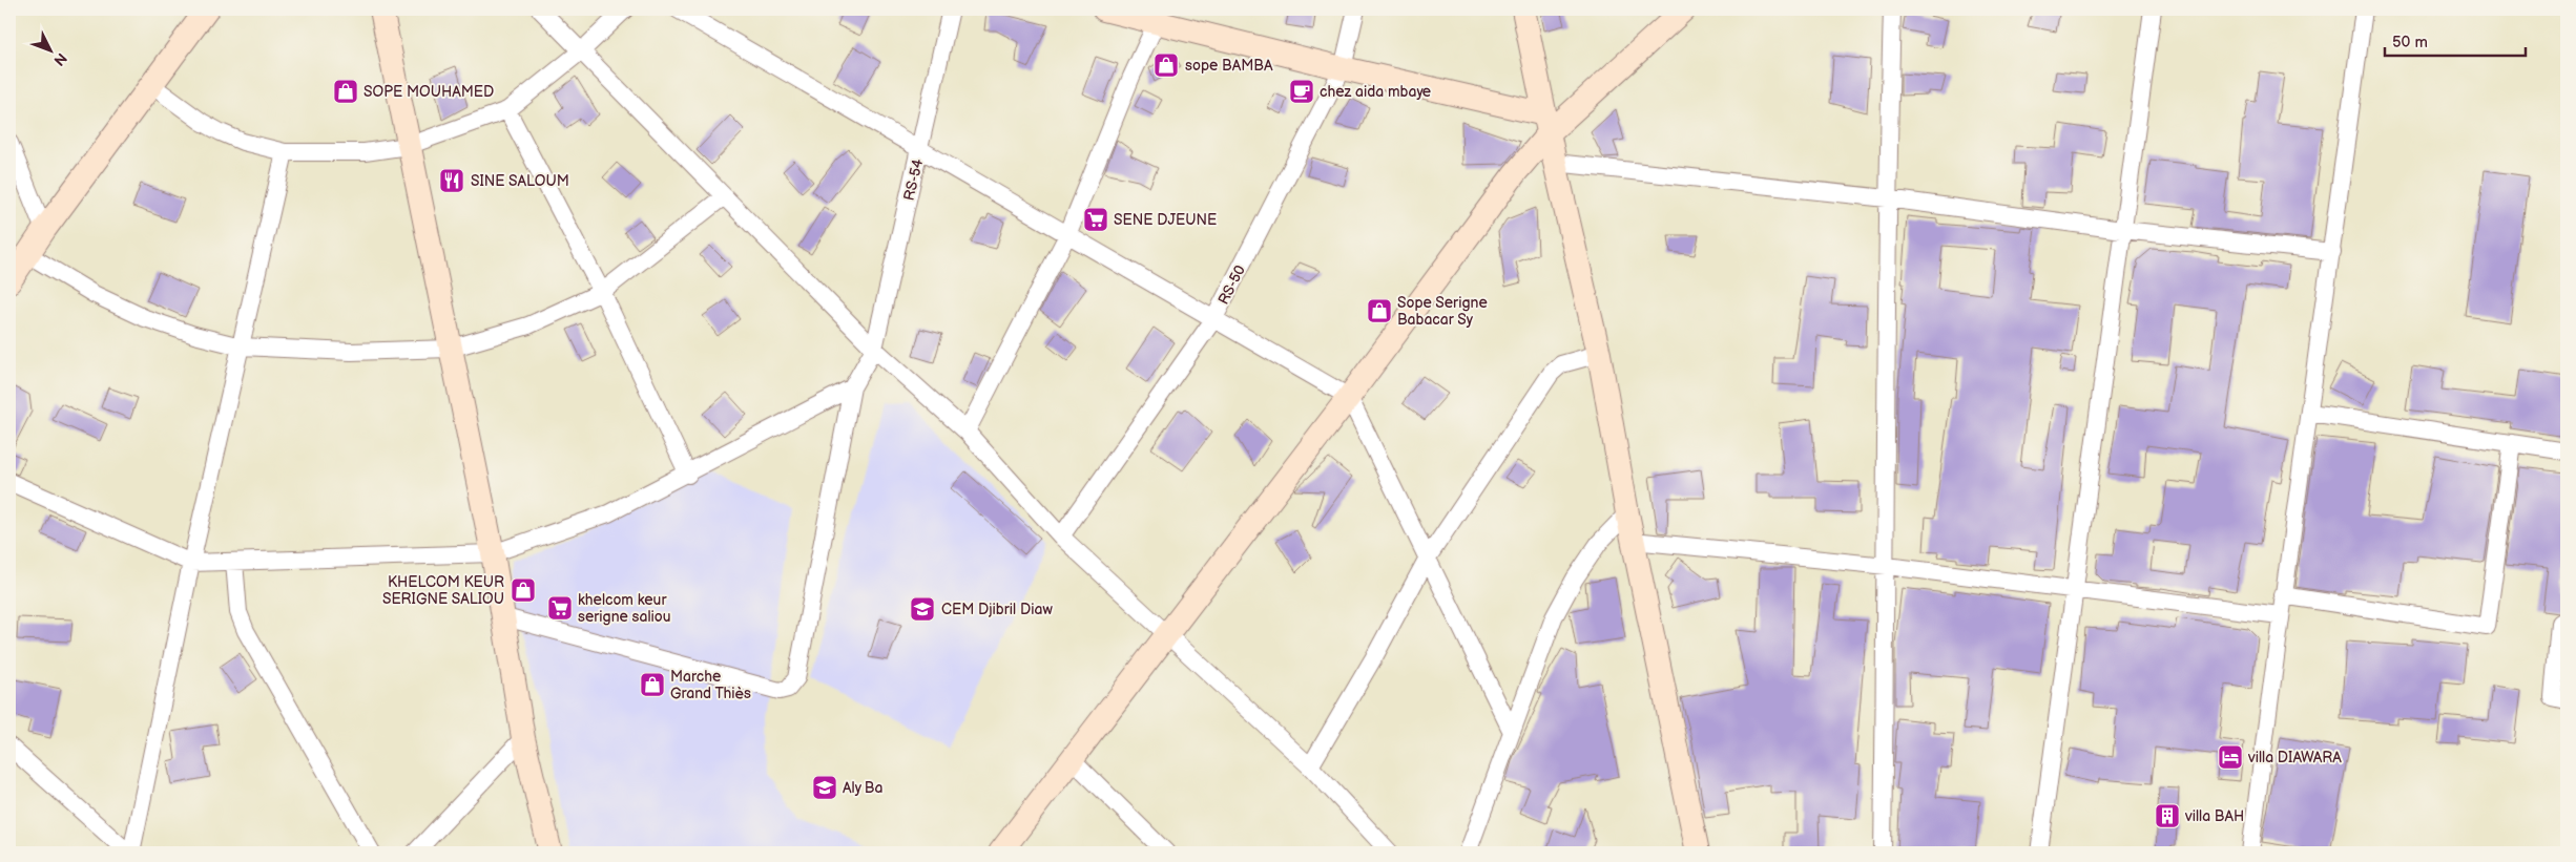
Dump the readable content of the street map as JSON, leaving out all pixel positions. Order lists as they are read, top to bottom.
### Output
{
  "streets": {
    "street": ["RS-54", "RS-50"]
  },
  "places": {
    "shop": [
      "sope BAMBA",
      "SOPE MOUHAMED",
      "Sope Serigne Babacar Sy",
      "KHELCOM KEUR SERIGNE SALIOU",
      "Marche Grand Thiès"
    ],
    "cafe": ["chez aida mbaye"],
    "restaurant": ["SINE SALOUM"],
    "supermarket": ["SENE DJEUNE", "khelcom keur serigne saliou"],
    "school or university": ["CEM Djibril Diaw", "Aly Ba"],
    "hotel": ["villa DIAWARA"],
    "building": ["villa BAH"]
  },
  "scale_bar": "50 m",
  "north": "bottom right"
}
